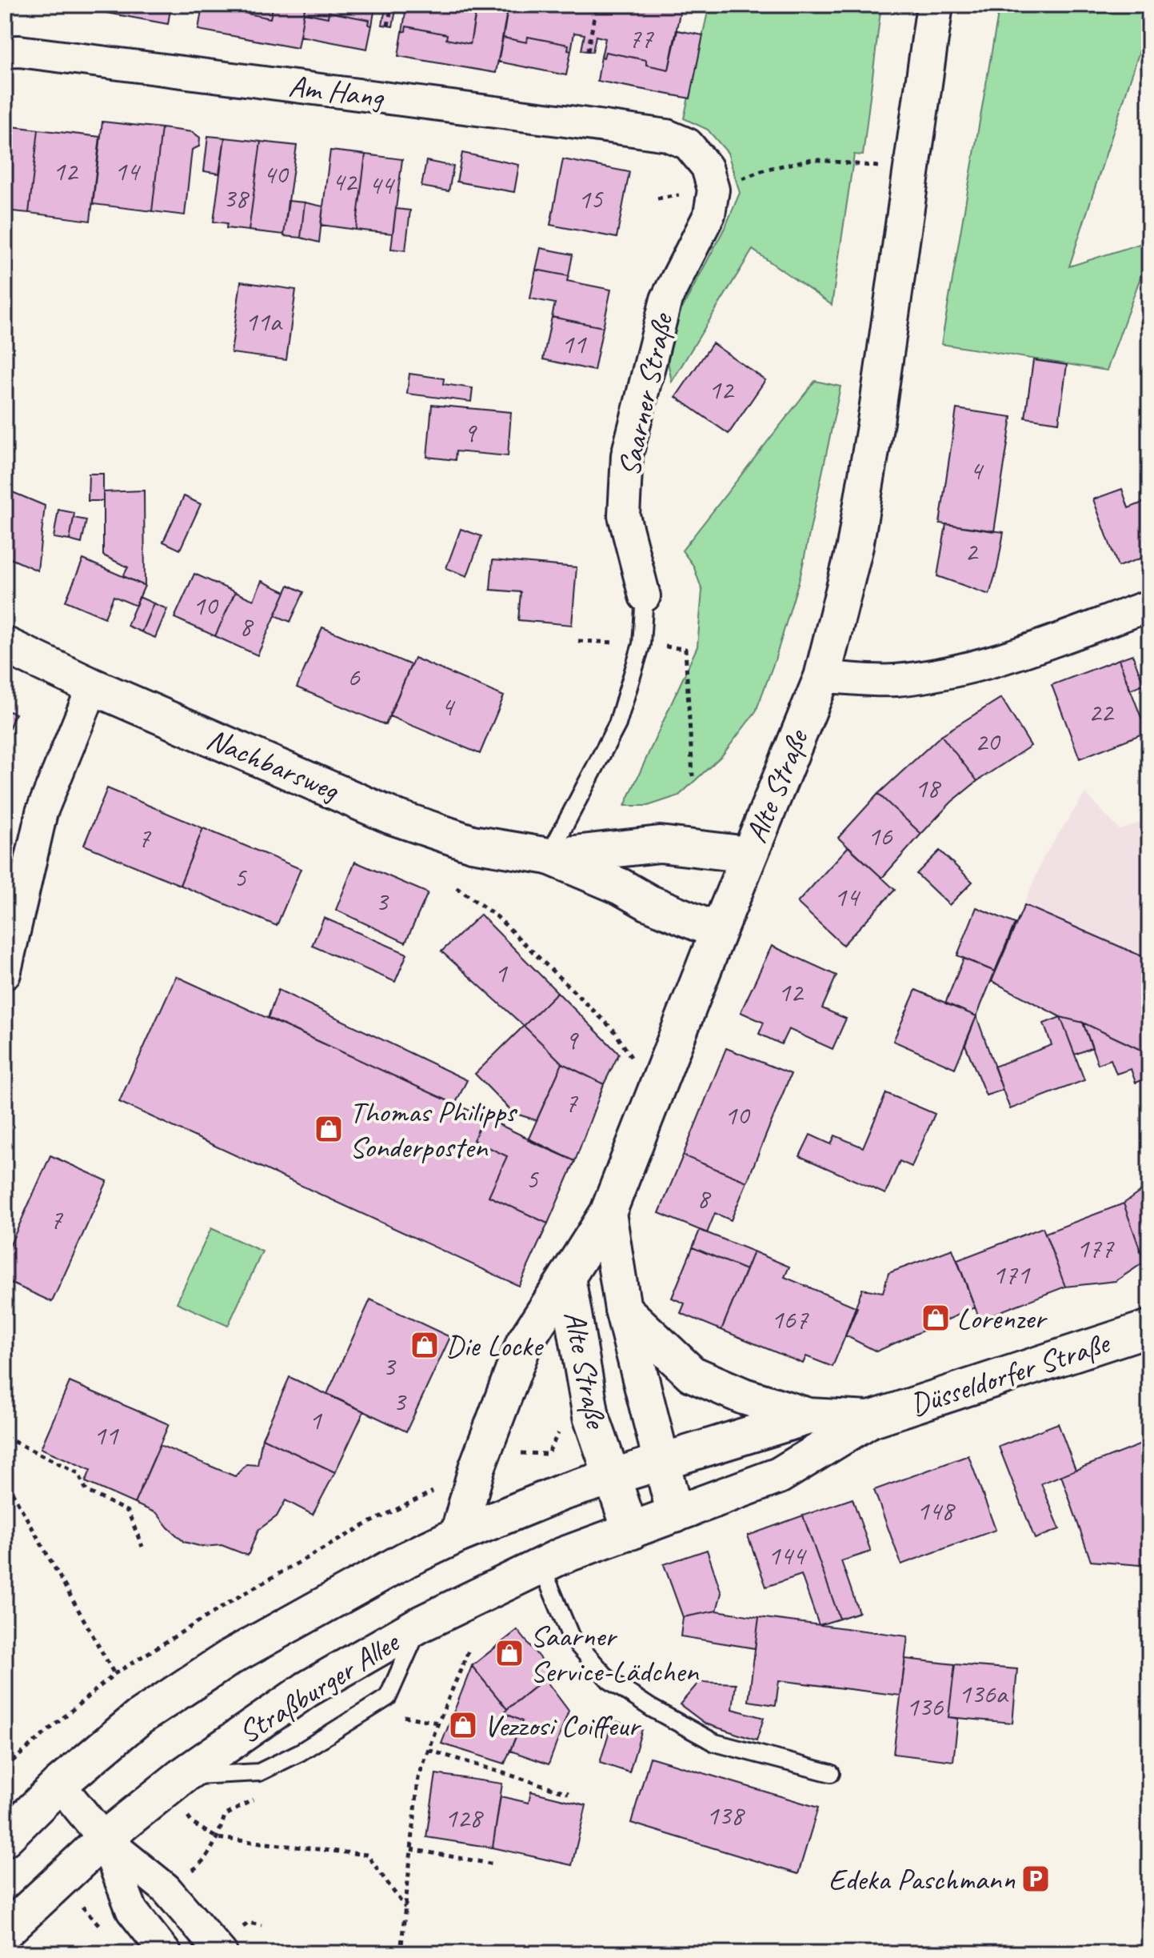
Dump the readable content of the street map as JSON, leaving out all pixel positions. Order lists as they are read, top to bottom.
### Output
{
  "streets": {
    "main road": [
      "Nachbarsweg",
      "Alte Straße",
      "Düsseldorfer Straße",
      "Straßburger Allee"
    ],
    "street": ["Am Hang", "Saarner Straße"]
  },
  "crossings": [
    ["Am Hang", "Saarner Straße"],
    ["Saarner Straße", "Nachbarsweg"],
    ["Nachbarsweg", "Alte Straße"],
    ["Alte Straße", "Düsseldorfer Straße"],
    ["Alte Straße", "Straßburger Allee"],
    ["Düsseldorfer Straße", "Straßburger Allee"]
  ],
  "places": {
    "shop": [
      "Thomas Philipps Sonderposten",
      "Lorenzer",
      "Die Locke",
      "Saarner Service-Lädchen",
      "Vezzosi Coiffeur"
    ],
    "parking": ["Edeka Paschmann"]
  },
  "house_numbers": [
    "77",
    "12",
    "14",
    "40",
    "42",
    "44",
    "38",
    "15",
    "11a",
    "11",
    "12",
    "9",
    "4",
    "2",
    "10",
    "8",
    "6",
    "4",
    "22",
    "20",
    "18",
    "16",
    "7",
    "5",
    "14",
    "3",
    "1",
    "12",
    "9",
    "7",
    "10",
    "5",
    "8",
    "7",
    "177",
    "171",
    "167",
    "3",
    "3",
    "1",
    "11",
    "148",
    "144",
    "136a",
    "136",
    "138",
    "128"
  ]
}
